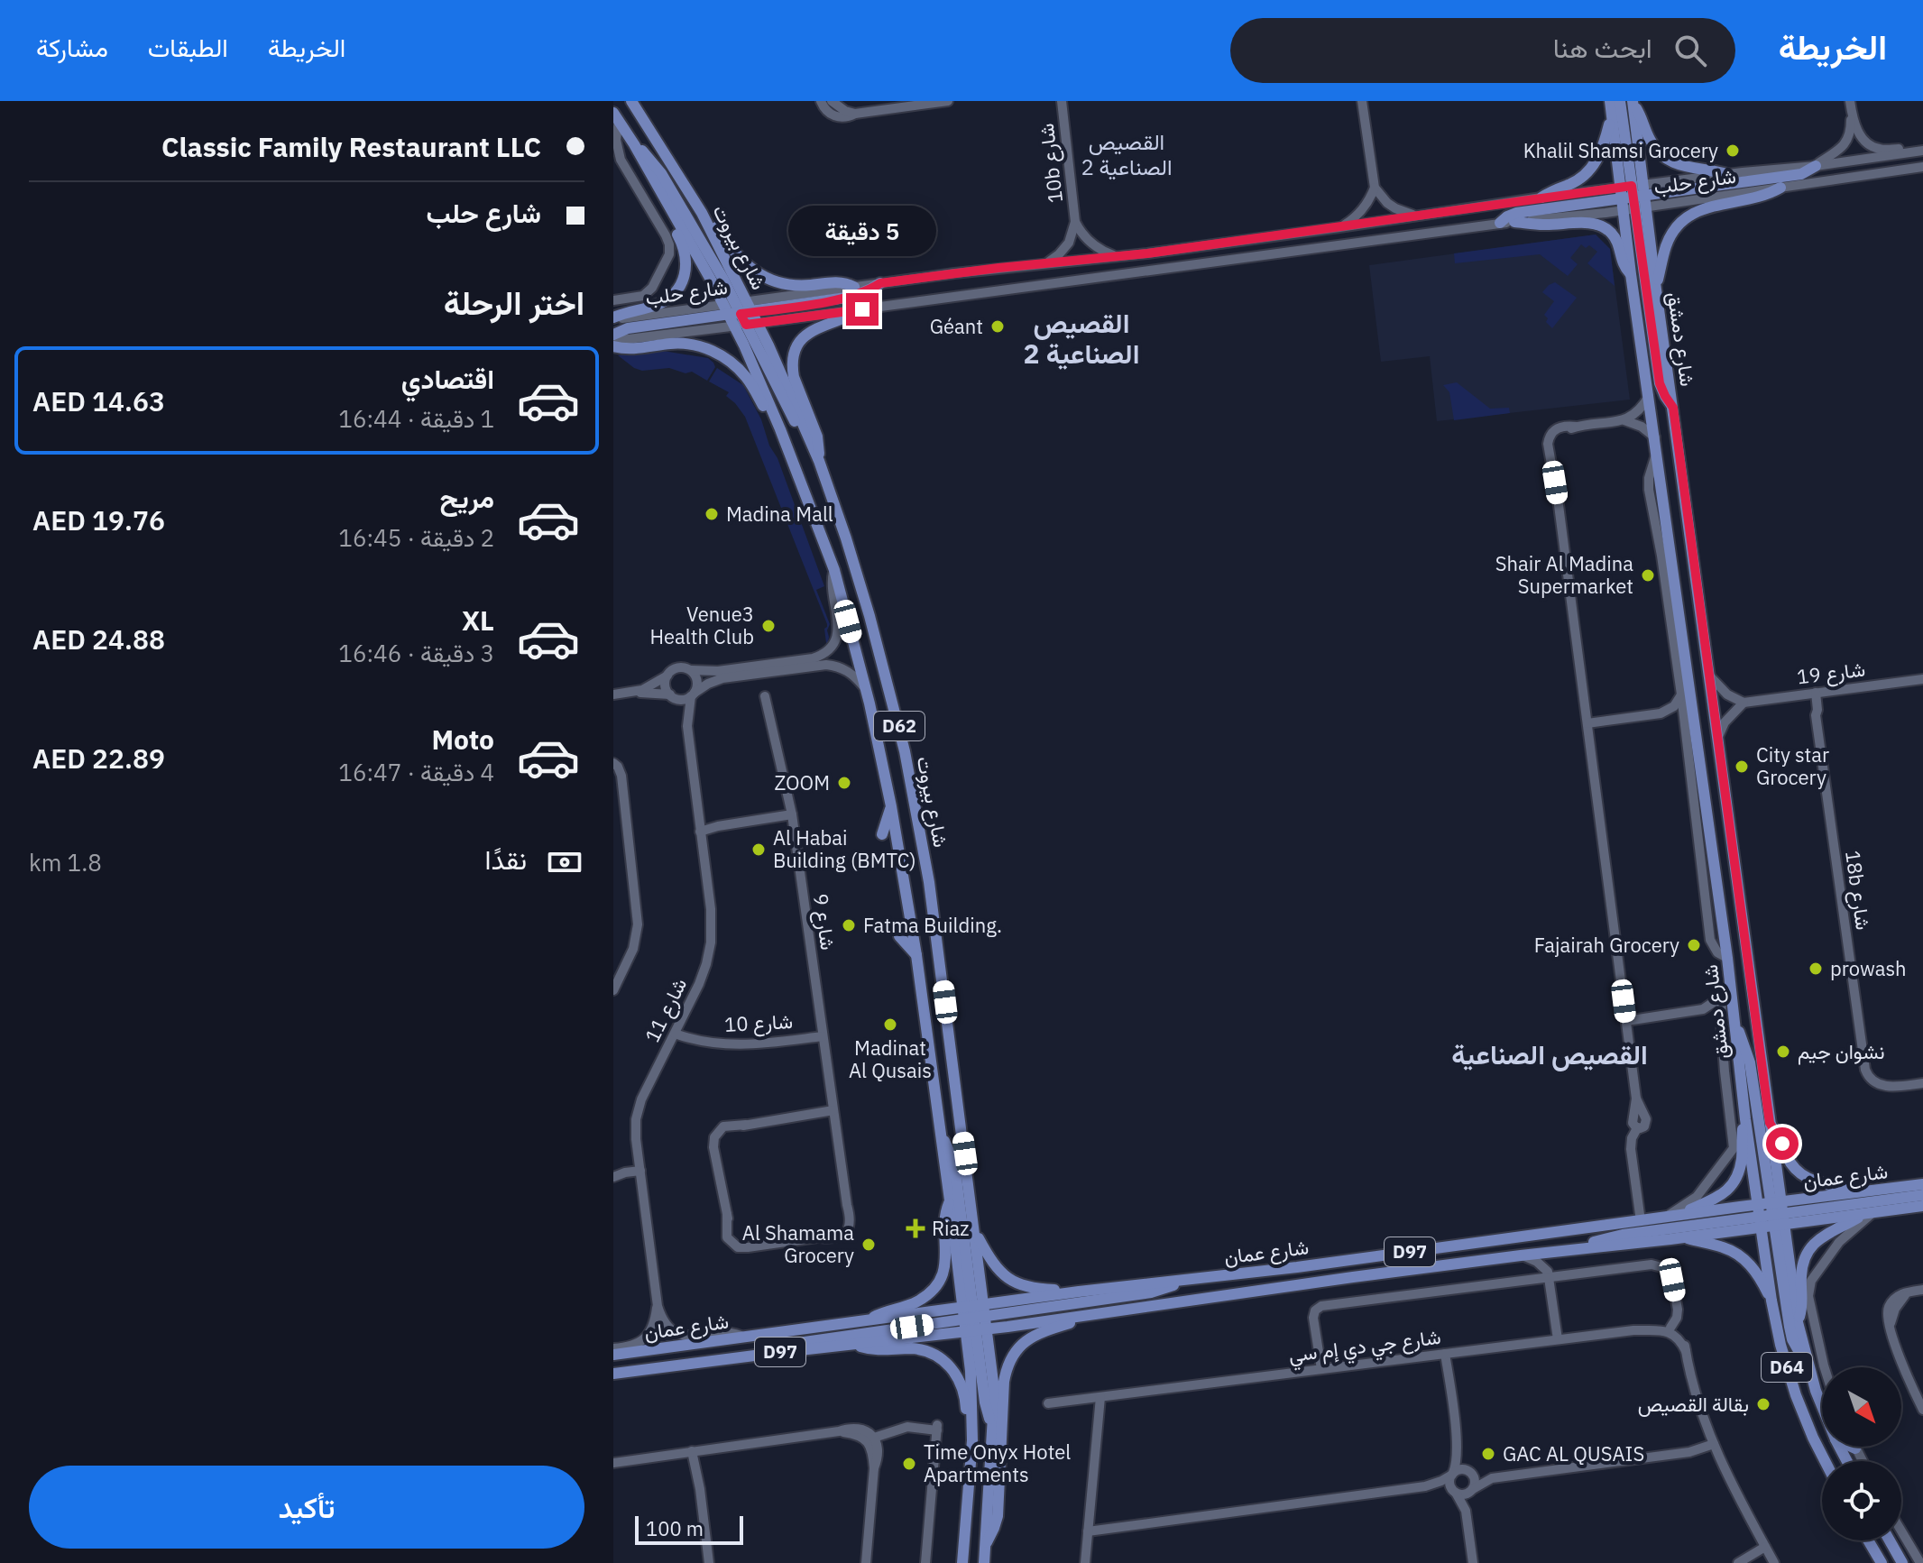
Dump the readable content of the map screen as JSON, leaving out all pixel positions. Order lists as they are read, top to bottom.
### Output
{
  "streets": {
    "main road": [
      "شارع بيروت",
      "شارع دمشق",
      "D62",
      "شارع عمان",
      "D97",
      "D64"
    ],
    "street": [
      "10b شارع",
      "شارع حلب",
      "شارع 19",
      "18b شارع",
      "شارع 9",
      "شارع 11",
      "شارع 10",
      "شارع جي دي إم سي"
    ]
  },
  "crossings": [
    ["10b شارع", "شارع حلب"],
    ["شارع حلب", "شارع بيروت"],
    ["شارع حلب", "شارع دمشق"],
    ["شارع بيروت", "شارع عمان"],
    ["شارع دمشق", "شارع عمان"],
    ["شارع 19", "18b شارع"],
    ["شارع 9", "شارع 10"],
    ["شارع 11", "شارع 10"]
  ],
  "districts": ["القصيص الصناعية 2", "القصيص الصناعية 2", "القصيص الصناعية"],
  "places": {
    "other": [
      "Khalil Shamsi Grocery",
      "Géant",
      "Madina Mall",
      "Shair Al Madina Supermarket",
      "Venue3 Health Club",
      "City star Grocery",
      "ZOOM",
      "Al Habai Building (BMTC)",
      "Fatma Building.",
      "Fajairah Grocery",
      "prowash",
      "Madinat Al Qusais",
      "نشوان جيم",
      "Al Shamama Grocery",
      "بقالة القصيص",
      "GAC AL QUSAIS",
      "Time Onyx Hotel Apartments"
    ],
    "health": ["Riaz"]
  },
  "scale_bar": "100 m",
  "north": "bottom right",
  "page": {
    "header": "الخريطة",
    "search": "ابحث هنا",
    "nav": ["الخريطة", "الطبقات", "مشاركة"],
    "banner": ["Classic Family Restaurant LLC", "شارع حلب"],
    "bubble": "5 دقيقة",
    "heading": "اختر الرحلة",
    "list": [
      {
        "name": "اقتصادي",
        "note": "1 دقيقة · 16:44",
        "value": "AED 14.63"
      },
      {
        "name": "مريح",
        "note": "2 دقيقة · 16:45",
        "value": "AED 19.76"
      },
      {
        "name": "XL",
        "note": "3 دقيقة · 16:46",
        "value": "AED 24.88"
      },
      {
        "name": "Moto",
        "note": "4 دقيقة · 16:47",
        "value": "AED 22.89"
      }
    ],
    "pay": ["نقدًا", "1.8 km"],
    "buttons": "تأكيد",
    "scale": "100 m"
  }
}
